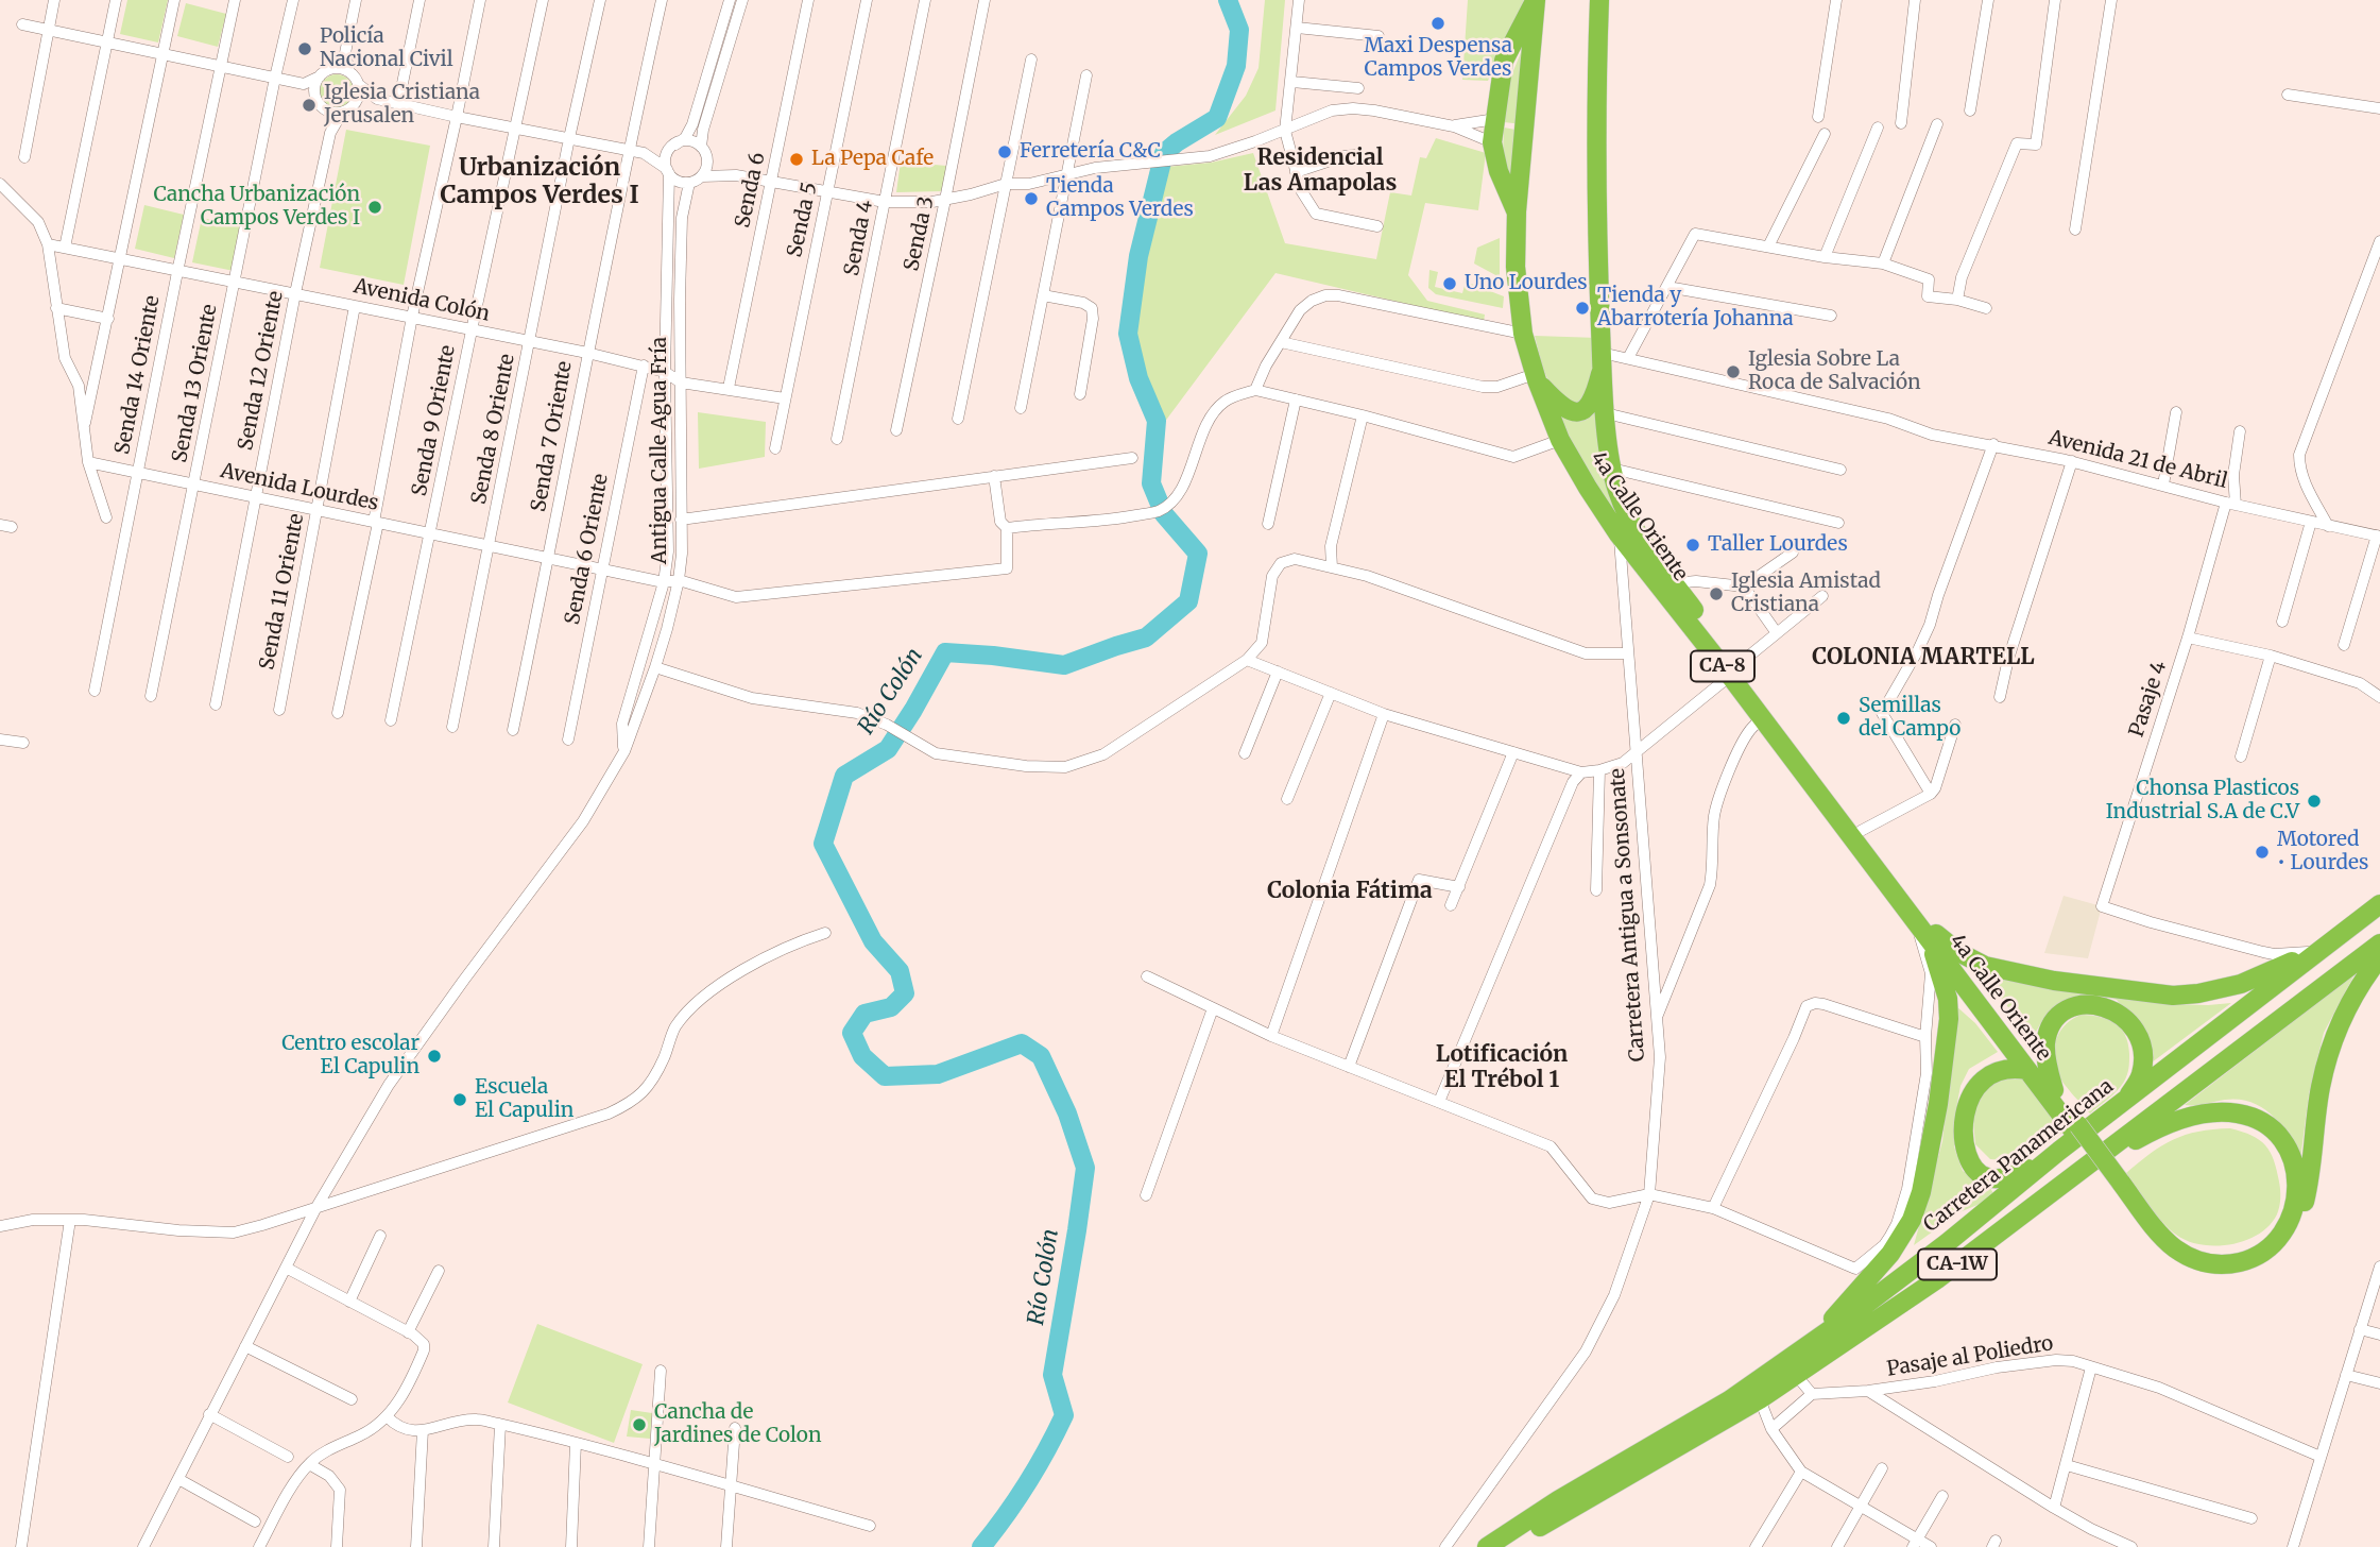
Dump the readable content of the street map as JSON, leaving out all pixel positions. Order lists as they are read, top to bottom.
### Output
{
  "streets": {
    "highway": [
      "4a Calle Oriente",
      "CA-8",
      "Carretera Panamericana",
      "CA-1W"
    ],
    "street": [
      "Senda 6",
      "Senda 5",
      "Senda 3",
      "Senda 4",
      "Avenida Colón",
      "Senda 12 Oriente",
      "Senda 14 Oriente",
      "Senda 13 Oriente",
      "Senda 9 Oriente",
      "Senda 8 Oriente",
      "Senda 7 Oriente",
      "Antigua Calle Agua Fría",
      "Avenida 21 de Abril",
      "Avenida Lourdes",
      "Senda 6 Oriente",
      "Senda 11 Oriente",
      "Pasaje 4",
      "Carretera Antigua a Sonsonate",
      "Pasaje al Poliedro"
    ]
  },
  "crossings": [
    ["Senda 6", "Avenida Colón"],
    ["Senda 5", "Avenida Colón"],
    ["Avenida Colón", "Senda 12 Oriente"],
    ["Avenida Colón", "Senda 14 Oriente"],
    ["Avenida Colón", "Senda 13 Oriente"],
    ["Avenida Colón", "Senda 9 Oriente"],
    ["Avenida Colón", "Senda 8 Oriente"],
    ["Avenida Colón", "Senda 7 Oriente"],
    ["Avenida Colón", "Antigua Calle Agua Fría"],
    ["Avenida Colón", "Senda 6 Oriente"],
    ["Avenida Colón", "Senda 11 Oriente"],
    ["Senda 12 Oriente", "Avenida Lourdes"],
    ["Senda 14 Oriente", "Avenida Lourdes"],
    ["Senda 13 Oriente", "Avenida Lourdes"],
    ["Senda 9 Oriente", "Avenida Lourdes"],
    ["Senda 8 Oriente", "Avenida Lourdes"],
    ["Senda 7 Oriente", "Avenida Lourdes"],
    ["Antigua Calle Agua Fría", "Avenida Lourdes"],
    ["Avenida 21 de Abril", "4a Calle Oriente"],
    ["Avenida 21 de Abril", "Pasaje 4"],
    ["Avenida Lourdes", "Senda 6 Oriente"],
    ["Avenida Lourdes", "Senda 11 Oriente"],
    ["4a Calle Oriente", "Carretera Antigua a Sonsonate"],
    ["4a Calle Oriente", "Carretera Panamericana"]
  ],
  "districts": [
    "Residencial Las Amapolas",
    "Urbanización Campos Verdes I",
    "COLONIA MARTELL",
    "Colonia Fátima",
    "Lotificación El Trébol 1"
  ],
  "water": ["Río Colón"],
  "places": [
    "Maxi Despensa Campos Verdes",
    "Policía Nacional Civil",
    "Iglesia Cristiana Jerusalen",
    "Ferretería C&C",
    "La Pepa Cafe",
    "Tienda Campos Verdes",
    "Cancha Urbanización Campos Verdes I",
    "Uno Lourdes",
    "Tienda y Abarrotería Johanna",
    "Iglesia Sobre La Roca de Salvación",
    "Taller Lourdes",
    "Iglesia Amistad Cristiana",
    "Semillas del Campo",
    "Chonsa Plasticos Industrial S.A de C.V",
    "Motored • Lourdes",
    "Centro escolar El Capulin",
    "Escuela El Capulin",
    "Cancha de Jardines de Colon"
  ]
}
